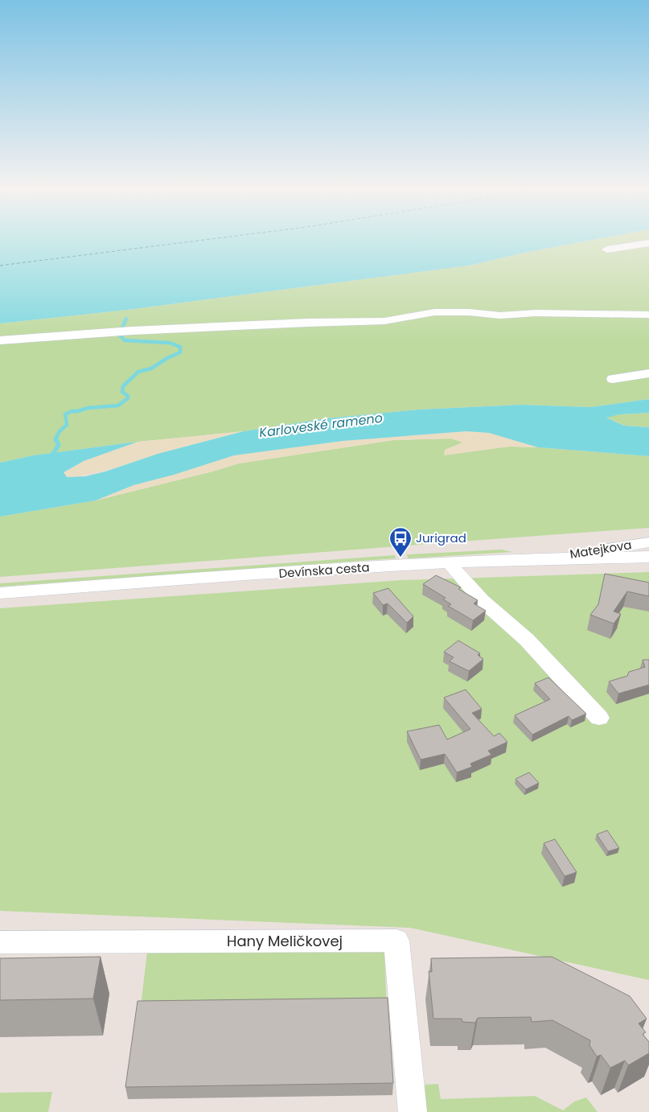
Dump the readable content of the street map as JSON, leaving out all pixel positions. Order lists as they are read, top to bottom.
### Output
{
  "streets": {
    "street": ["Matejkova", "Devínska cesta", "Hany Meličkovej"]
  },
  "crossings": [
    ["Matejkova", "Devínska cesta"]
  ],
  "water": ["Karloveské rameno"],
  "places": {
    "bus stop": ["Jurigrad"]
  }
}
